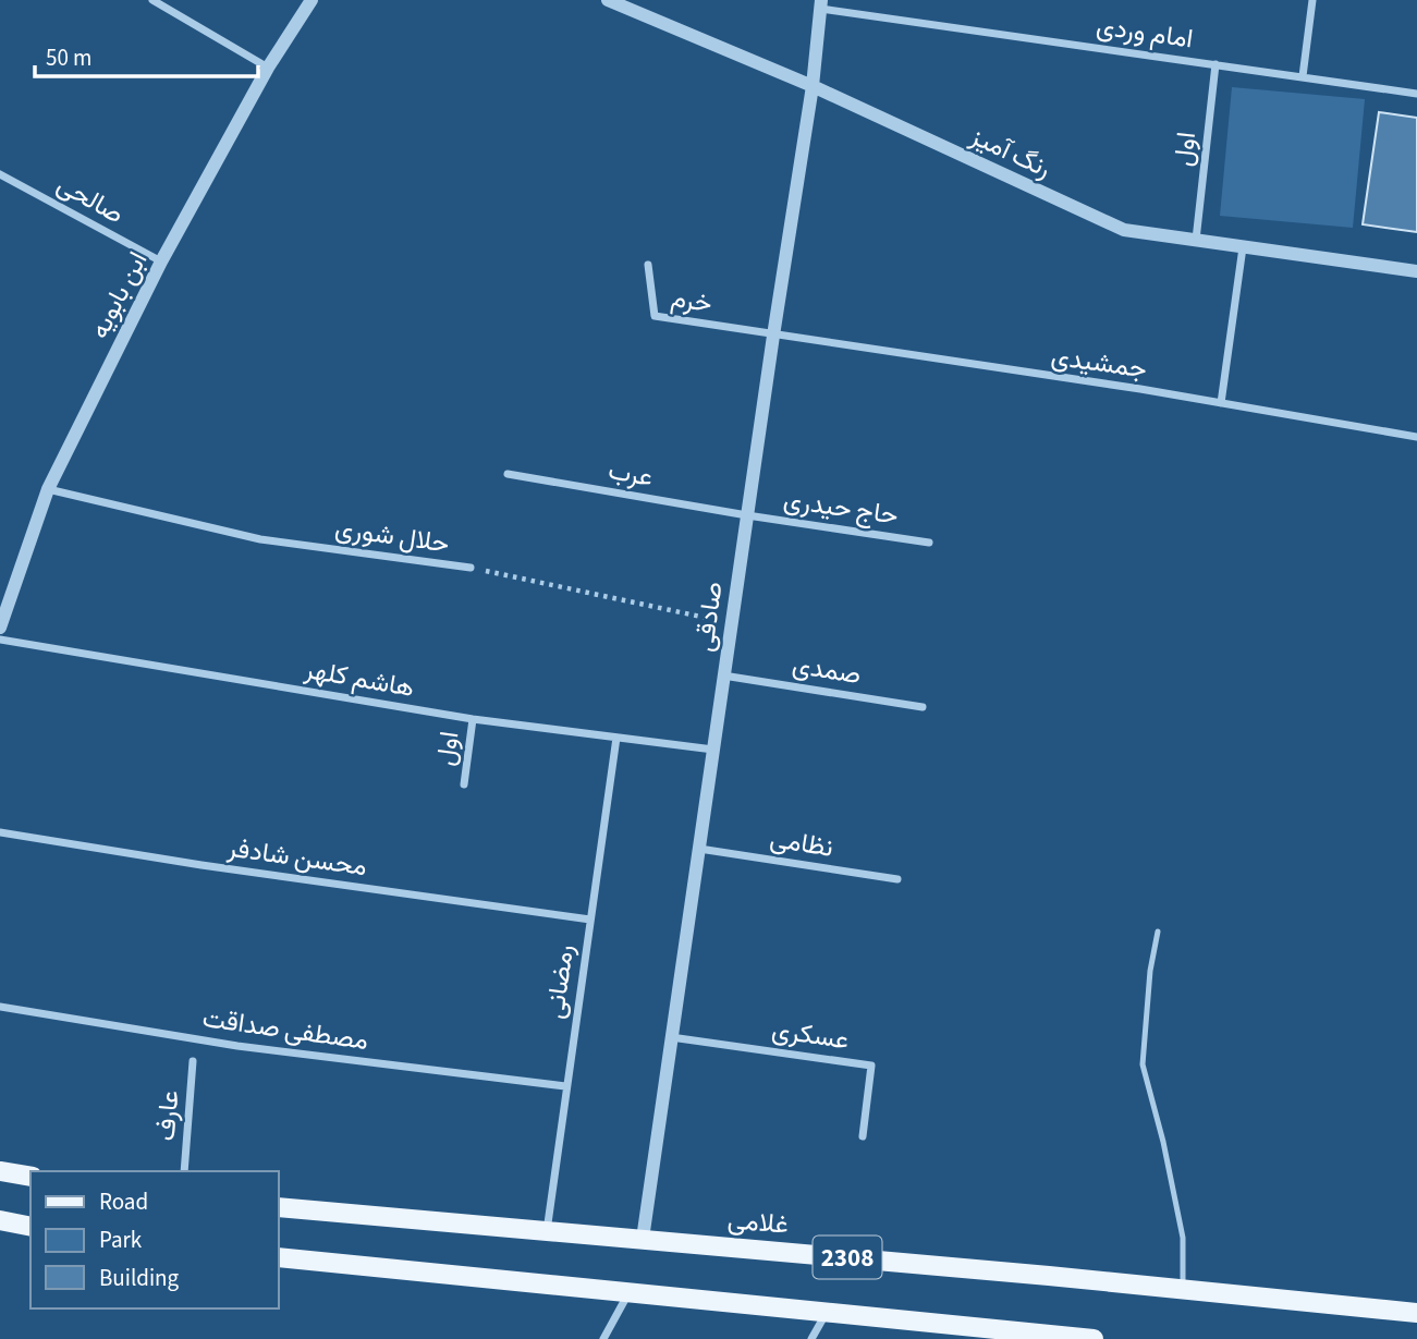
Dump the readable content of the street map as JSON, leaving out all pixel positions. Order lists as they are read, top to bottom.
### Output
{
  "streets": {
    "main road": ["غلامی", "2308"],
    "street": [
      "امام وردی",
      "اول",
      "رنگ آمیز",
      "صالحی",
      "ابن بابویه",
      "خرم",
      "جمشیدی",
      "عرب",
      "حاج حیدری",
      "حلال شوری",
      "صادقی",
      "صمدی",
      "هاشم کلهر",
      "نظامی",
      "محسن شادفر",
      "رمضانی",
      "مصطفی صداقت",
      "عسکری",
      "عارف"
    ]
  },
  "crossings": [
    ["امام وردی", "اول"],
    ["امام وردی", "صادقی"],
    ["اول", "رنگ آمیز"],
    ["اول", "هاشم کلهر"],
    ["رنگ آمیز", "صادقی"],
    ["صالحی", "ابن بابویه"],
    ["ابن بابویه", "حلال شوری"],
    ["خرم", "جمشیدی"],
    ["خرم", "صادقی"],
    ["جمشیدی", "صادقی"],
    ["عرب", "حاج حیدری"],
    ["عرب", "صادقی"],
    ["حاج حیدری", "صادقی"],
    ["حلال شوری", "صادقی"],
    ["صادقی", "صمدی"],
    ["صادقی", "هاشم کلهر"],
    ["صادقی", "نظامی"],
    ["صادقی", "عسکری"],
    ["صادقی", "غلامی"],
    ["هاشم کلهر", "رمضانی"],
    ["محسن شادفر", "رمضانی"],
    ["رمضانی", "مصطفی صداقت"],
    ["رمضانی", "غلامی"]
  ],
  "legend": ["Road", "Park", "Building"],
  "scale_bar": "50 m"
}
